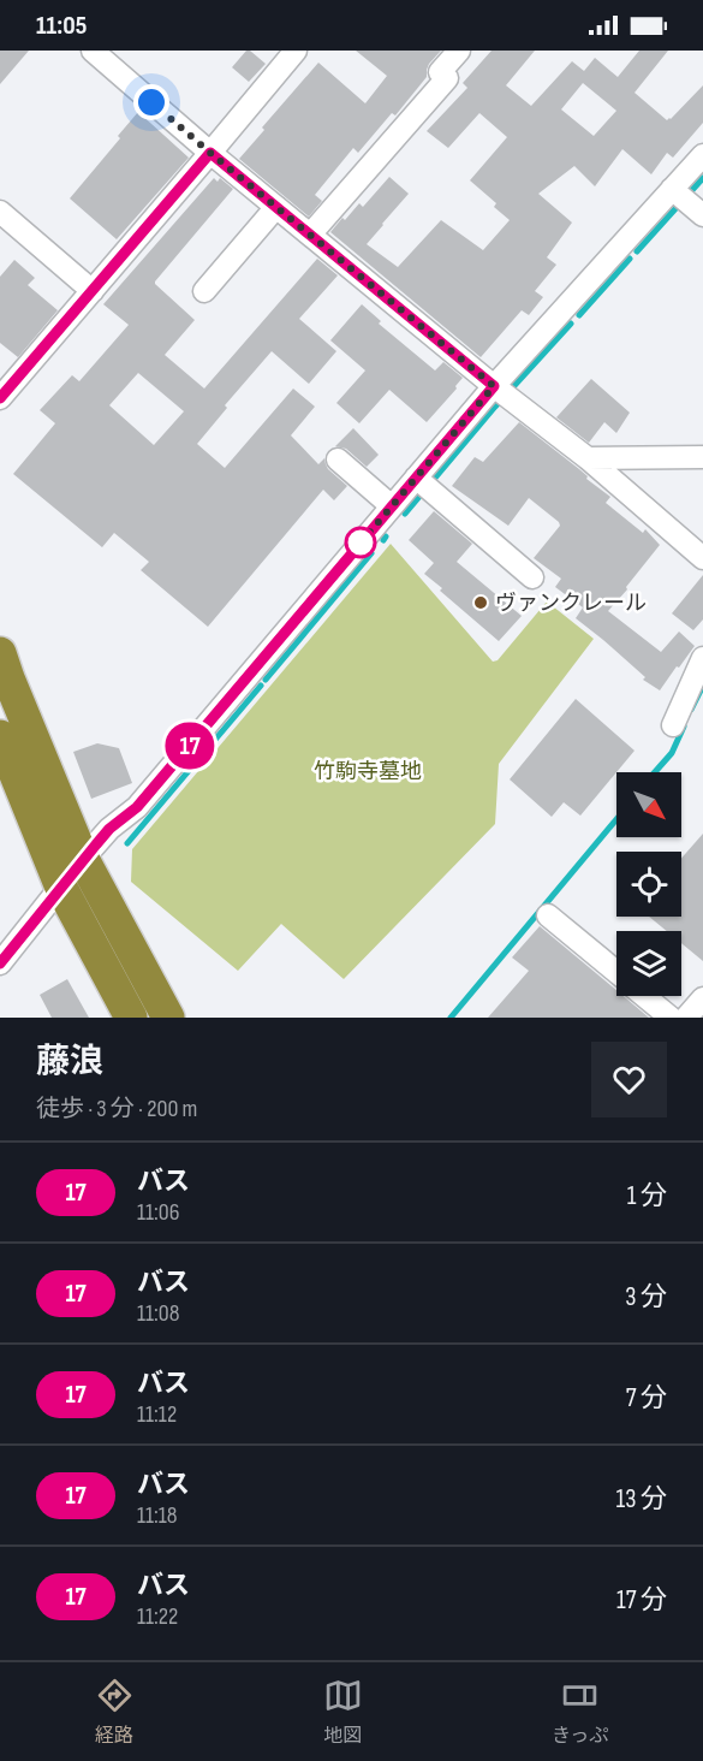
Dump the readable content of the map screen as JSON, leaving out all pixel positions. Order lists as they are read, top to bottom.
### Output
{
  "parks": ["竹駒寺墓地"],
  "places": ["ヴァンクレール"],
  "lines": ["bus line 17"],
  "north": "bottom right",
  "page": {
    "status": "11:05",
    "on_map": "17",
    "heading": ["藤浪", "徒歩 · 3 分 · 200 m"],
    "list": [
      {
        "mark": "17",
        "name": "バス",
        "note": "11:06",
        "value": "1 分"
      },
      {
        "mark": "17",
        "name": "バス",
        "note": "11:08",
        "value": "3 分"
      },
      {
        "mark": "17",
        "name": "バス",
        "note": "11:12",
        "value": "7 分"
      },
      {
        "mark": "17",
        "name": "バス",
        "note": "11:18",
        "value": "13 分"
      },
      {
        "mark": "17",
        "name": "バス",
        "note": "11:22",
        "value": "17 分"
      }
    ],
    "tabs": ["経路", "地図", "きっぷ"]
  }
}
